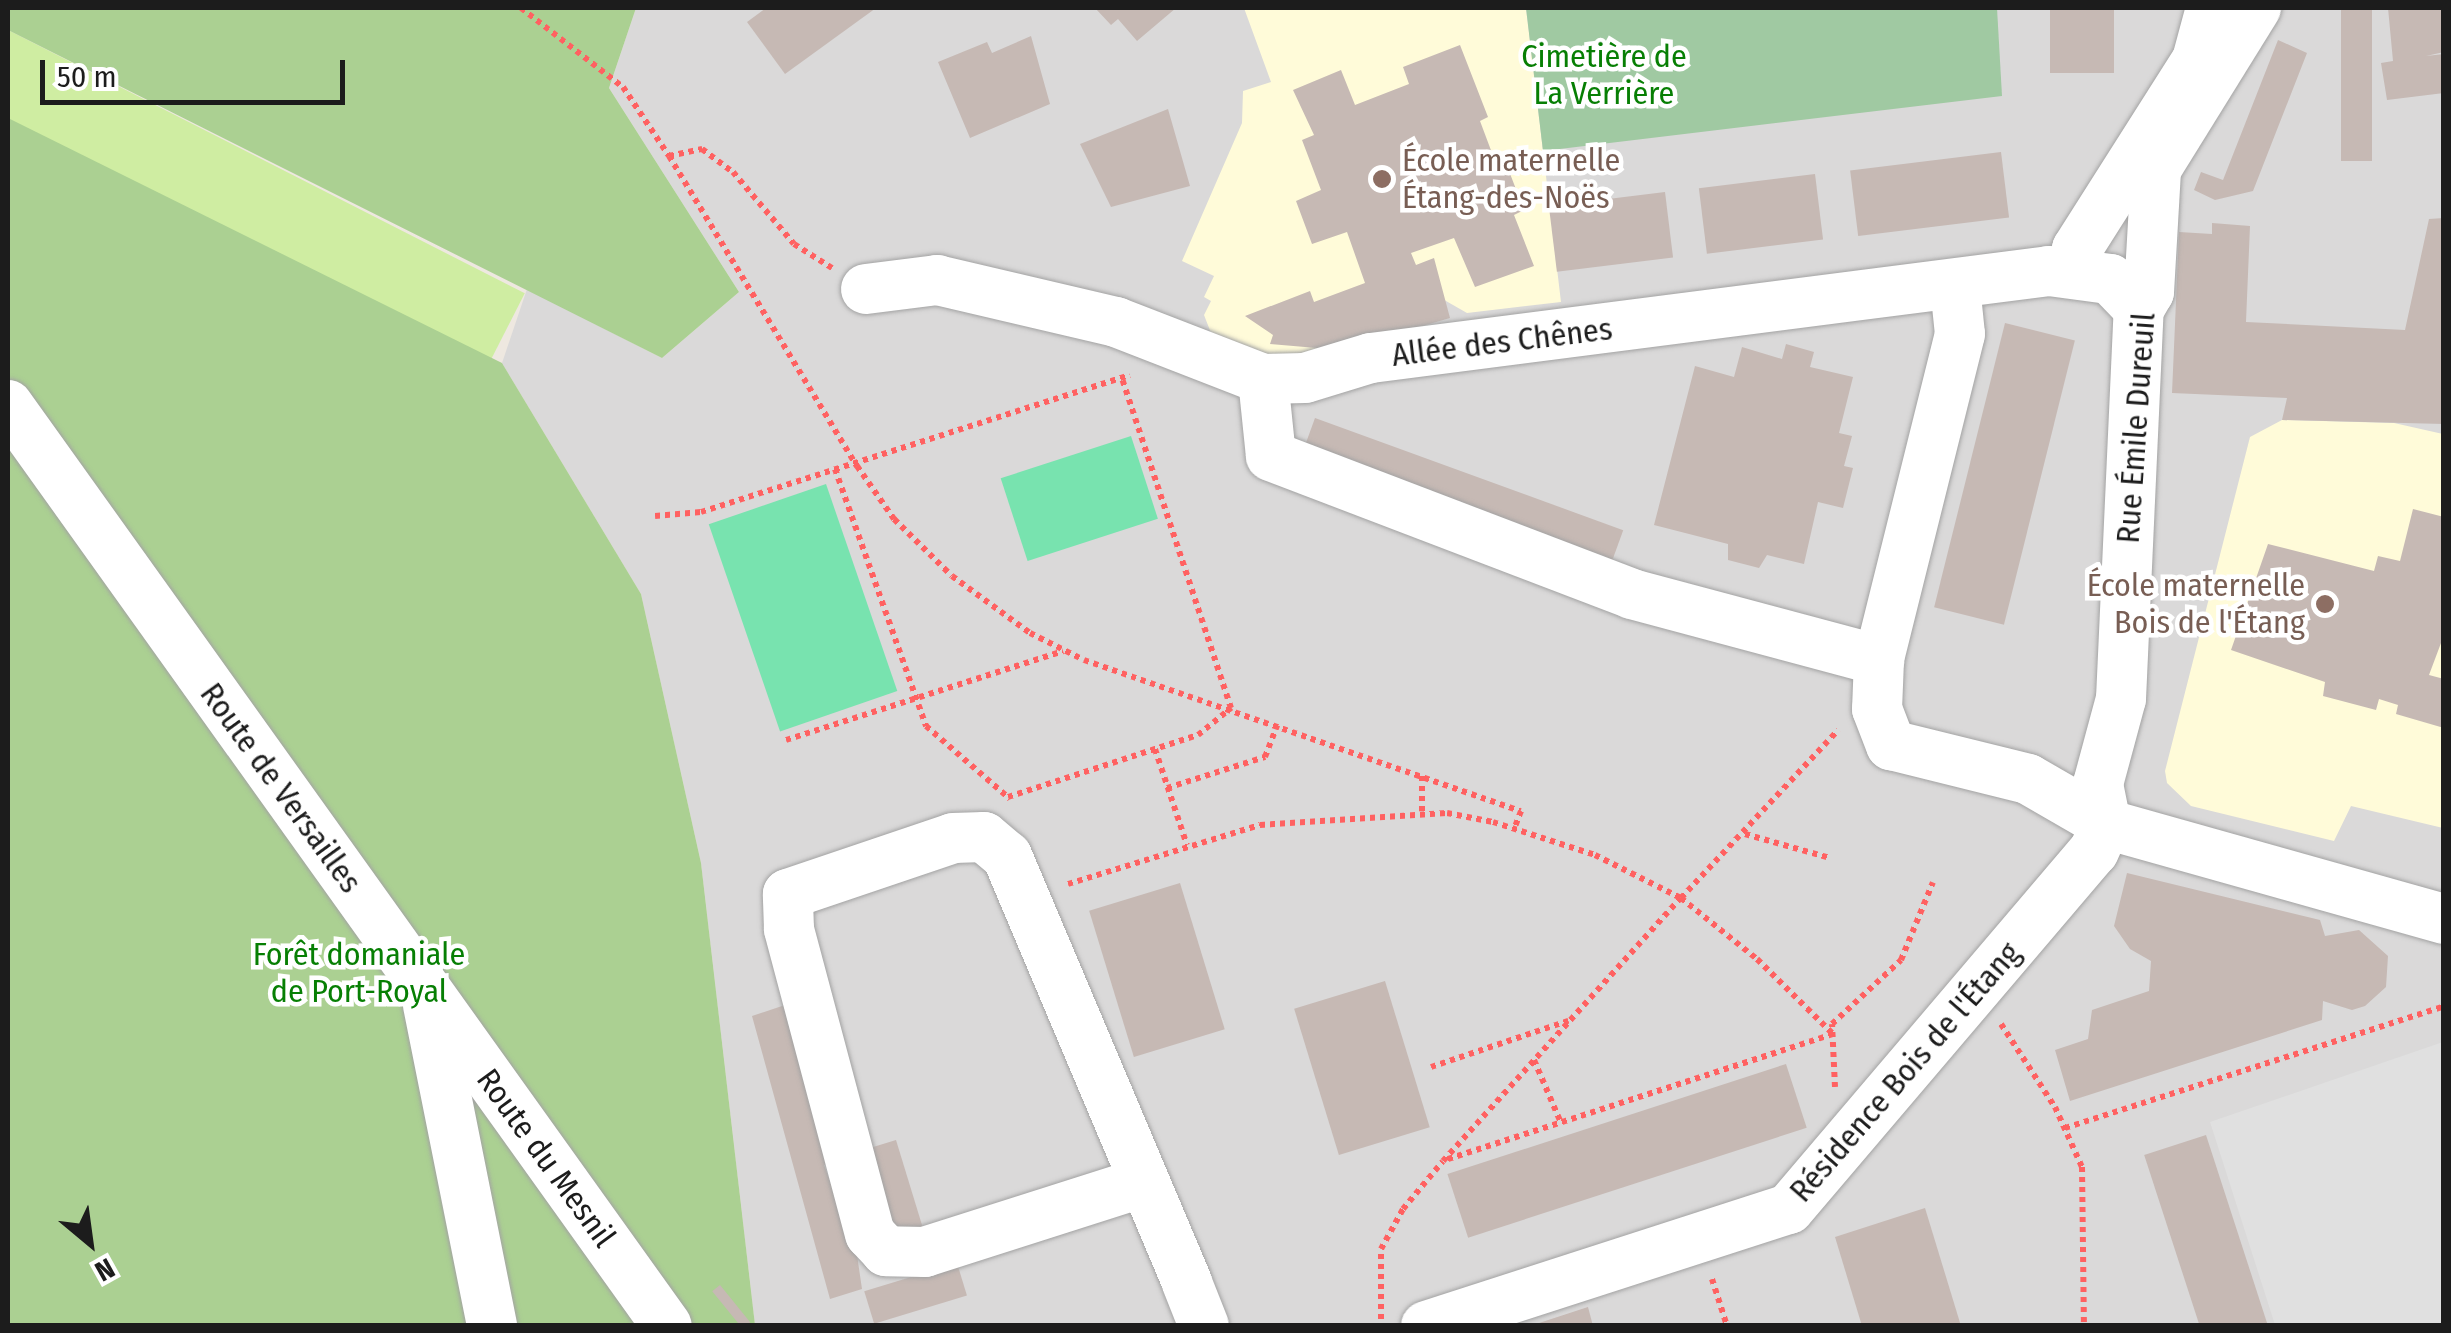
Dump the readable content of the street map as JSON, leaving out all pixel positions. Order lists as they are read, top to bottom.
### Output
{
  "streets": {
    "street": [
      "Allée des Chênes",
      "Rue Émile Dureuil",
      "Route de Versailles",
      "Résidence Bois de l'Étang",
      "Route du Mesnil"
    ]
  },
  "crossings": [
    ["Rue Émile Dureuil", "Résidence Bois de l'Étang"],
    ["Route de Versailles", "Route du Mesnil"]
  ],
  "parks": ["Cimetière de La Verrière", "Forêt domaniale de Port-Royal"],
  "places": ["École maternelle Étang-des-Noës", "École maternelle Bois de l'Étang"],
  "scale_bar": "50 m",
  "north": "bottom right"
}
